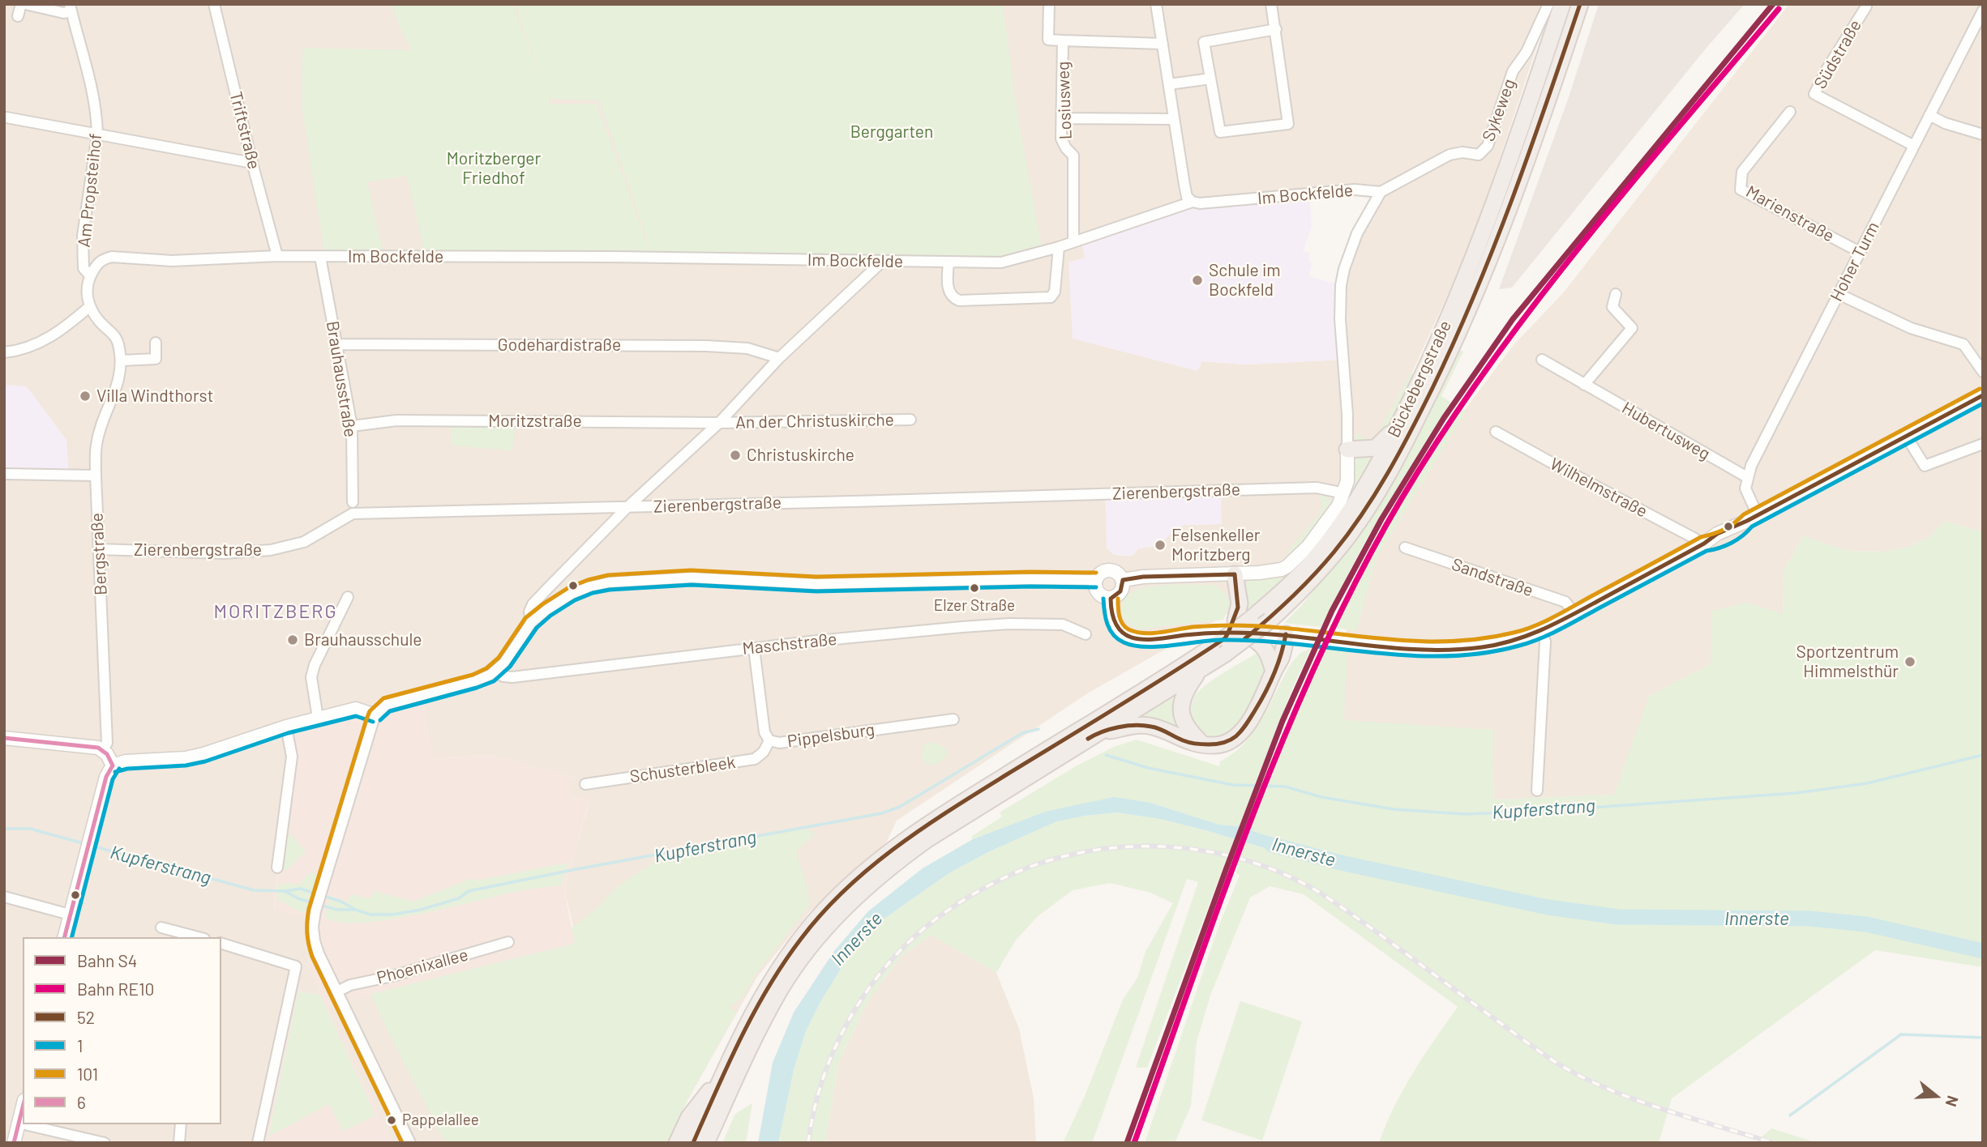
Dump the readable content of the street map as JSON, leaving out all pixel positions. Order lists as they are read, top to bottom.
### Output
{
  "streets": {
    "highway": ["Bückebergstraße"],
    "street": [
      "Südstraße",
      "Losiusweg",
      "Sykeweg",
      "Triftstraße",
      "Am Propsteihof",
      "Im Bockfelde",
      "Marienstraße",
      "Hoher Turm",
      "Godehardistraße",
      "Brauhausstraße",
      "Moritzstraße",
      "An der Christuskirche",
      "Hubertusweg",
      "Wilhelmstraße",
      "Zierenbergstraße",
      "Bergstraße",
      "Sandstraße",
      "Maschstraße",
      "Pippelsburg",
      "Schusterbleek",
      "Phoenixallee"
    ]
  },
  "crossings": [
    ["Südstraße", "Hoher Turm"],
    ["Losiusweg", "Im Bockfelde"],
    ["Sykeweg", "Im Bockfelde"],
    ["Im Bockfelde", "Brauhausstraße"],
    ["Marienstraße", "Hoher Turm"],
    ["Hoher Turm", "Hubertusweg"],
    ["Godehardistraße", "Brauhausstraße"],
    ["Brauhausstraße", "Moritzstraße"],
    ["Moritzstraße", "An der Christuskirche"],
    ["Zierenbergstraße", "Bergstraße"],
    ["Maschstraße", "Pippelsburg"],
    ["Pippelsburg", "Schusterbleek"]
  ],
  "districts": ["MORITZBERG"],
  "water": ["Kupferstrang", "Innerste"],
  "parks": ["Berggarten", "Moritzberger Friedhof"],
  "places": [
    "Schule im Bockfeld",
    "Villa Windthorst",
    "Christuskirche",
    "Felsenkeller Moritzberg",
    "Elzer Straße",
    "Brauhausschule",
    "Sportzentrum Himmelsthür",
    "Pappelallee"
  ],
  "lines": [
    "rail line S4",
    "transit line 52",
    "rail line RE10",
    "transit line 101",
    "transit line 1",
    "transit line 6"
  ],
  "legend": [
    "Bahn S4",
    "Bahn RE10",
    "52",
    "1",
    "101",
    "6"
  ],
  "north": "right"
}
